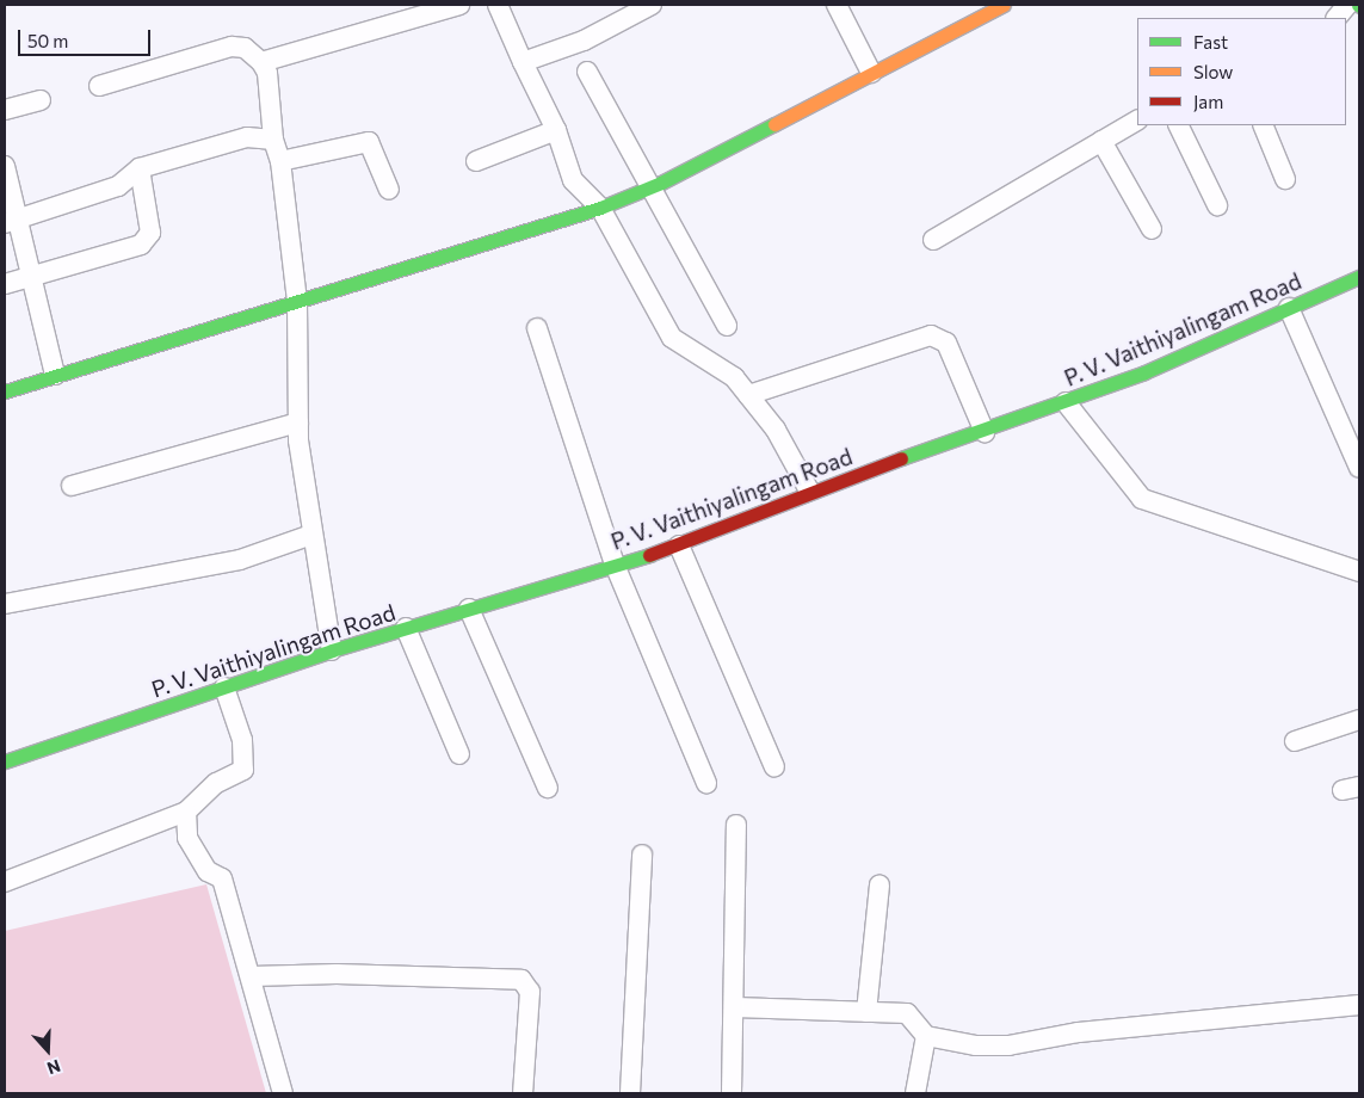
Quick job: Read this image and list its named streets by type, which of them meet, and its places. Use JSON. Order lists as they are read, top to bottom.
{
  "streets": {
    "street": ["P. V. Vaithiyalingam Road"]
  },
  "legend": ["Fast", "Slow", "Jam"],
  "scale_bar": "50 m",
  "north": "bottom"
}
